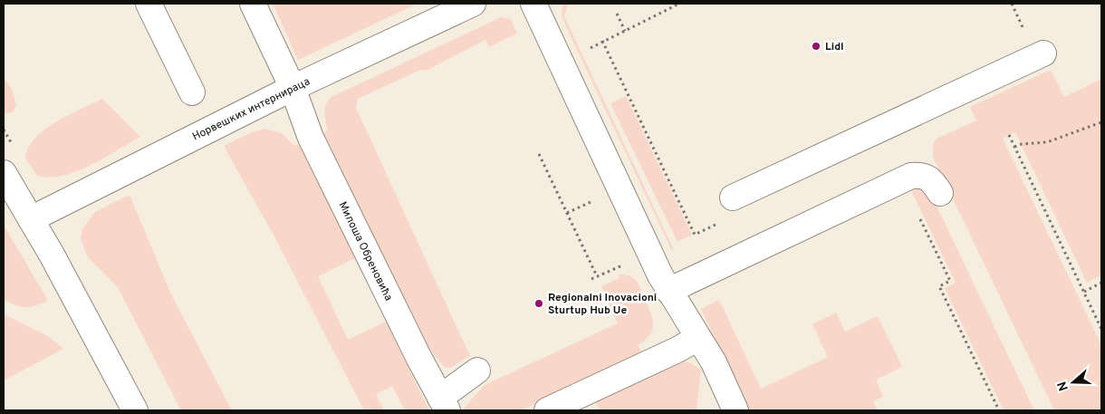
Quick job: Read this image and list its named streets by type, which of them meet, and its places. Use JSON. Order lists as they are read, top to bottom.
{
  "streets": {
    "street": ["Норвешких интернираца", "Милоша Обреновића"]
  },
  "crossings": [
    ["Норвешких интернираца", "Милоша Обреновића"]
  ],
  "places": ["Lidl", "Regionalni Inovacioni Sturtup Hub Ue"],
  "north": "left"
}
